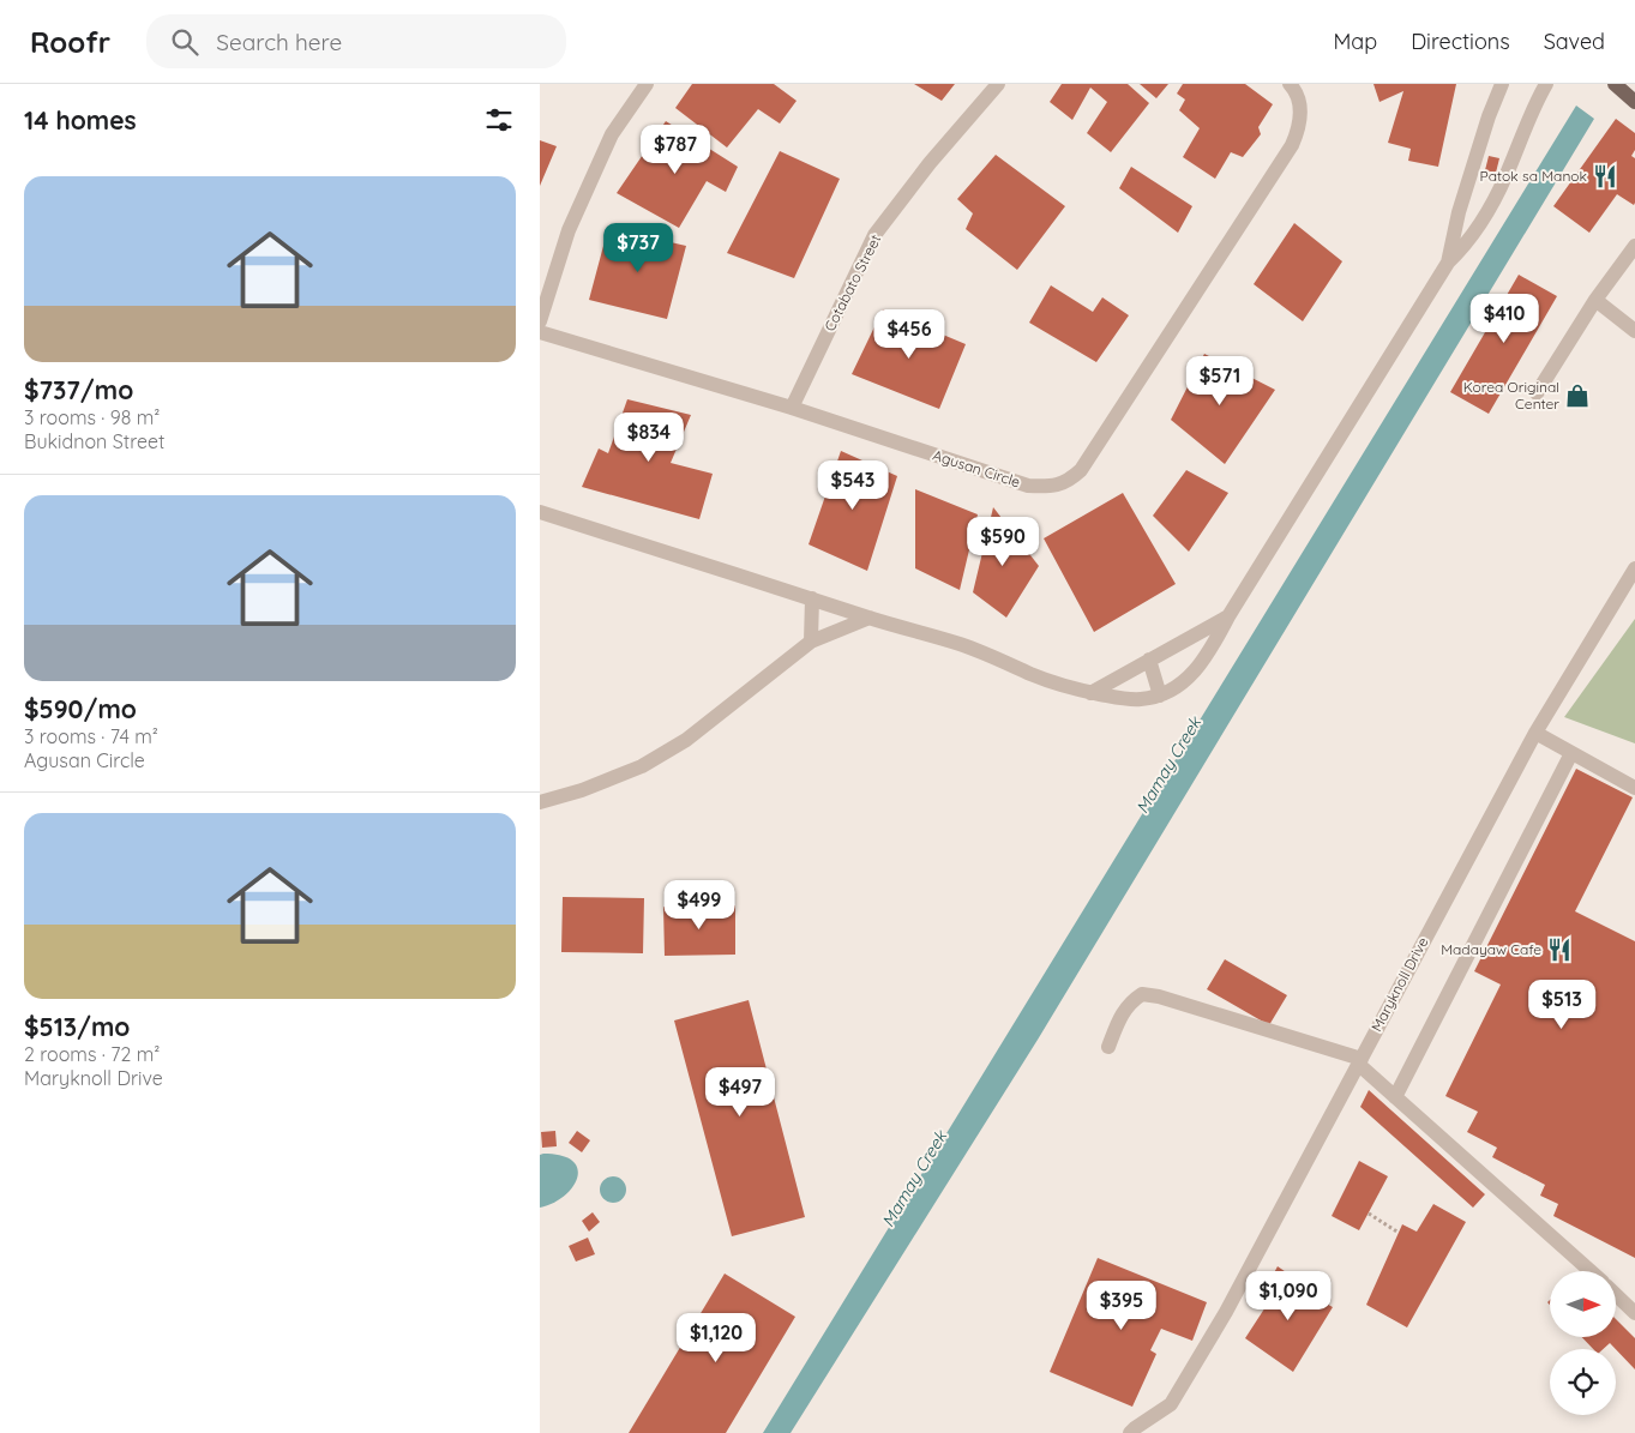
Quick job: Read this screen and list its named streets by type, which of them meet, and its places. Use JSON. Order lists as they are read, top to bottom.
{
  "streets": {
    "street": ["Cotabato Street", "Agusan Circle", "Maryknoll Drive"]
  },
  "crossings": [
    ["Cotabato Street", "Agusan Circle"]
  ],
  "water": ["Mamay Creek"],
  "places": {
    "restaurant": ["Patok sa Manok", "Madayaw Cafe"],
    "shop": ["Korea Original Center"]
  },
  "north": "right",
  "page": {
    "header": "Roofr",
    "search": "Search here",
    "nav": ["Map", "Directions", "Saved"],
    "heading": "14 homes",
    "price": [
      "$787",
      "$737",
      "$410",
      "$456",
      "$571",
      "$834",
      "$543",
      "$590",
      "$499",
      "$513",
      "$497",
      "$1,090",
      "$395",
      "$1,120"
    ],
    "list": [
      {
        "name": "$737/mo",
        "note": "3 rooms · 98 m² · Bukidnon Street"
      },
      {
        "name": "$590/mo",
        "note": "3 rooms · 74 m² · Agusan Circle"
      },
      {
        "name": "$513/mo",
        "note": "2 rooms · 72 m² · Maryknoll Drive"
      }
    ]
  }
}
